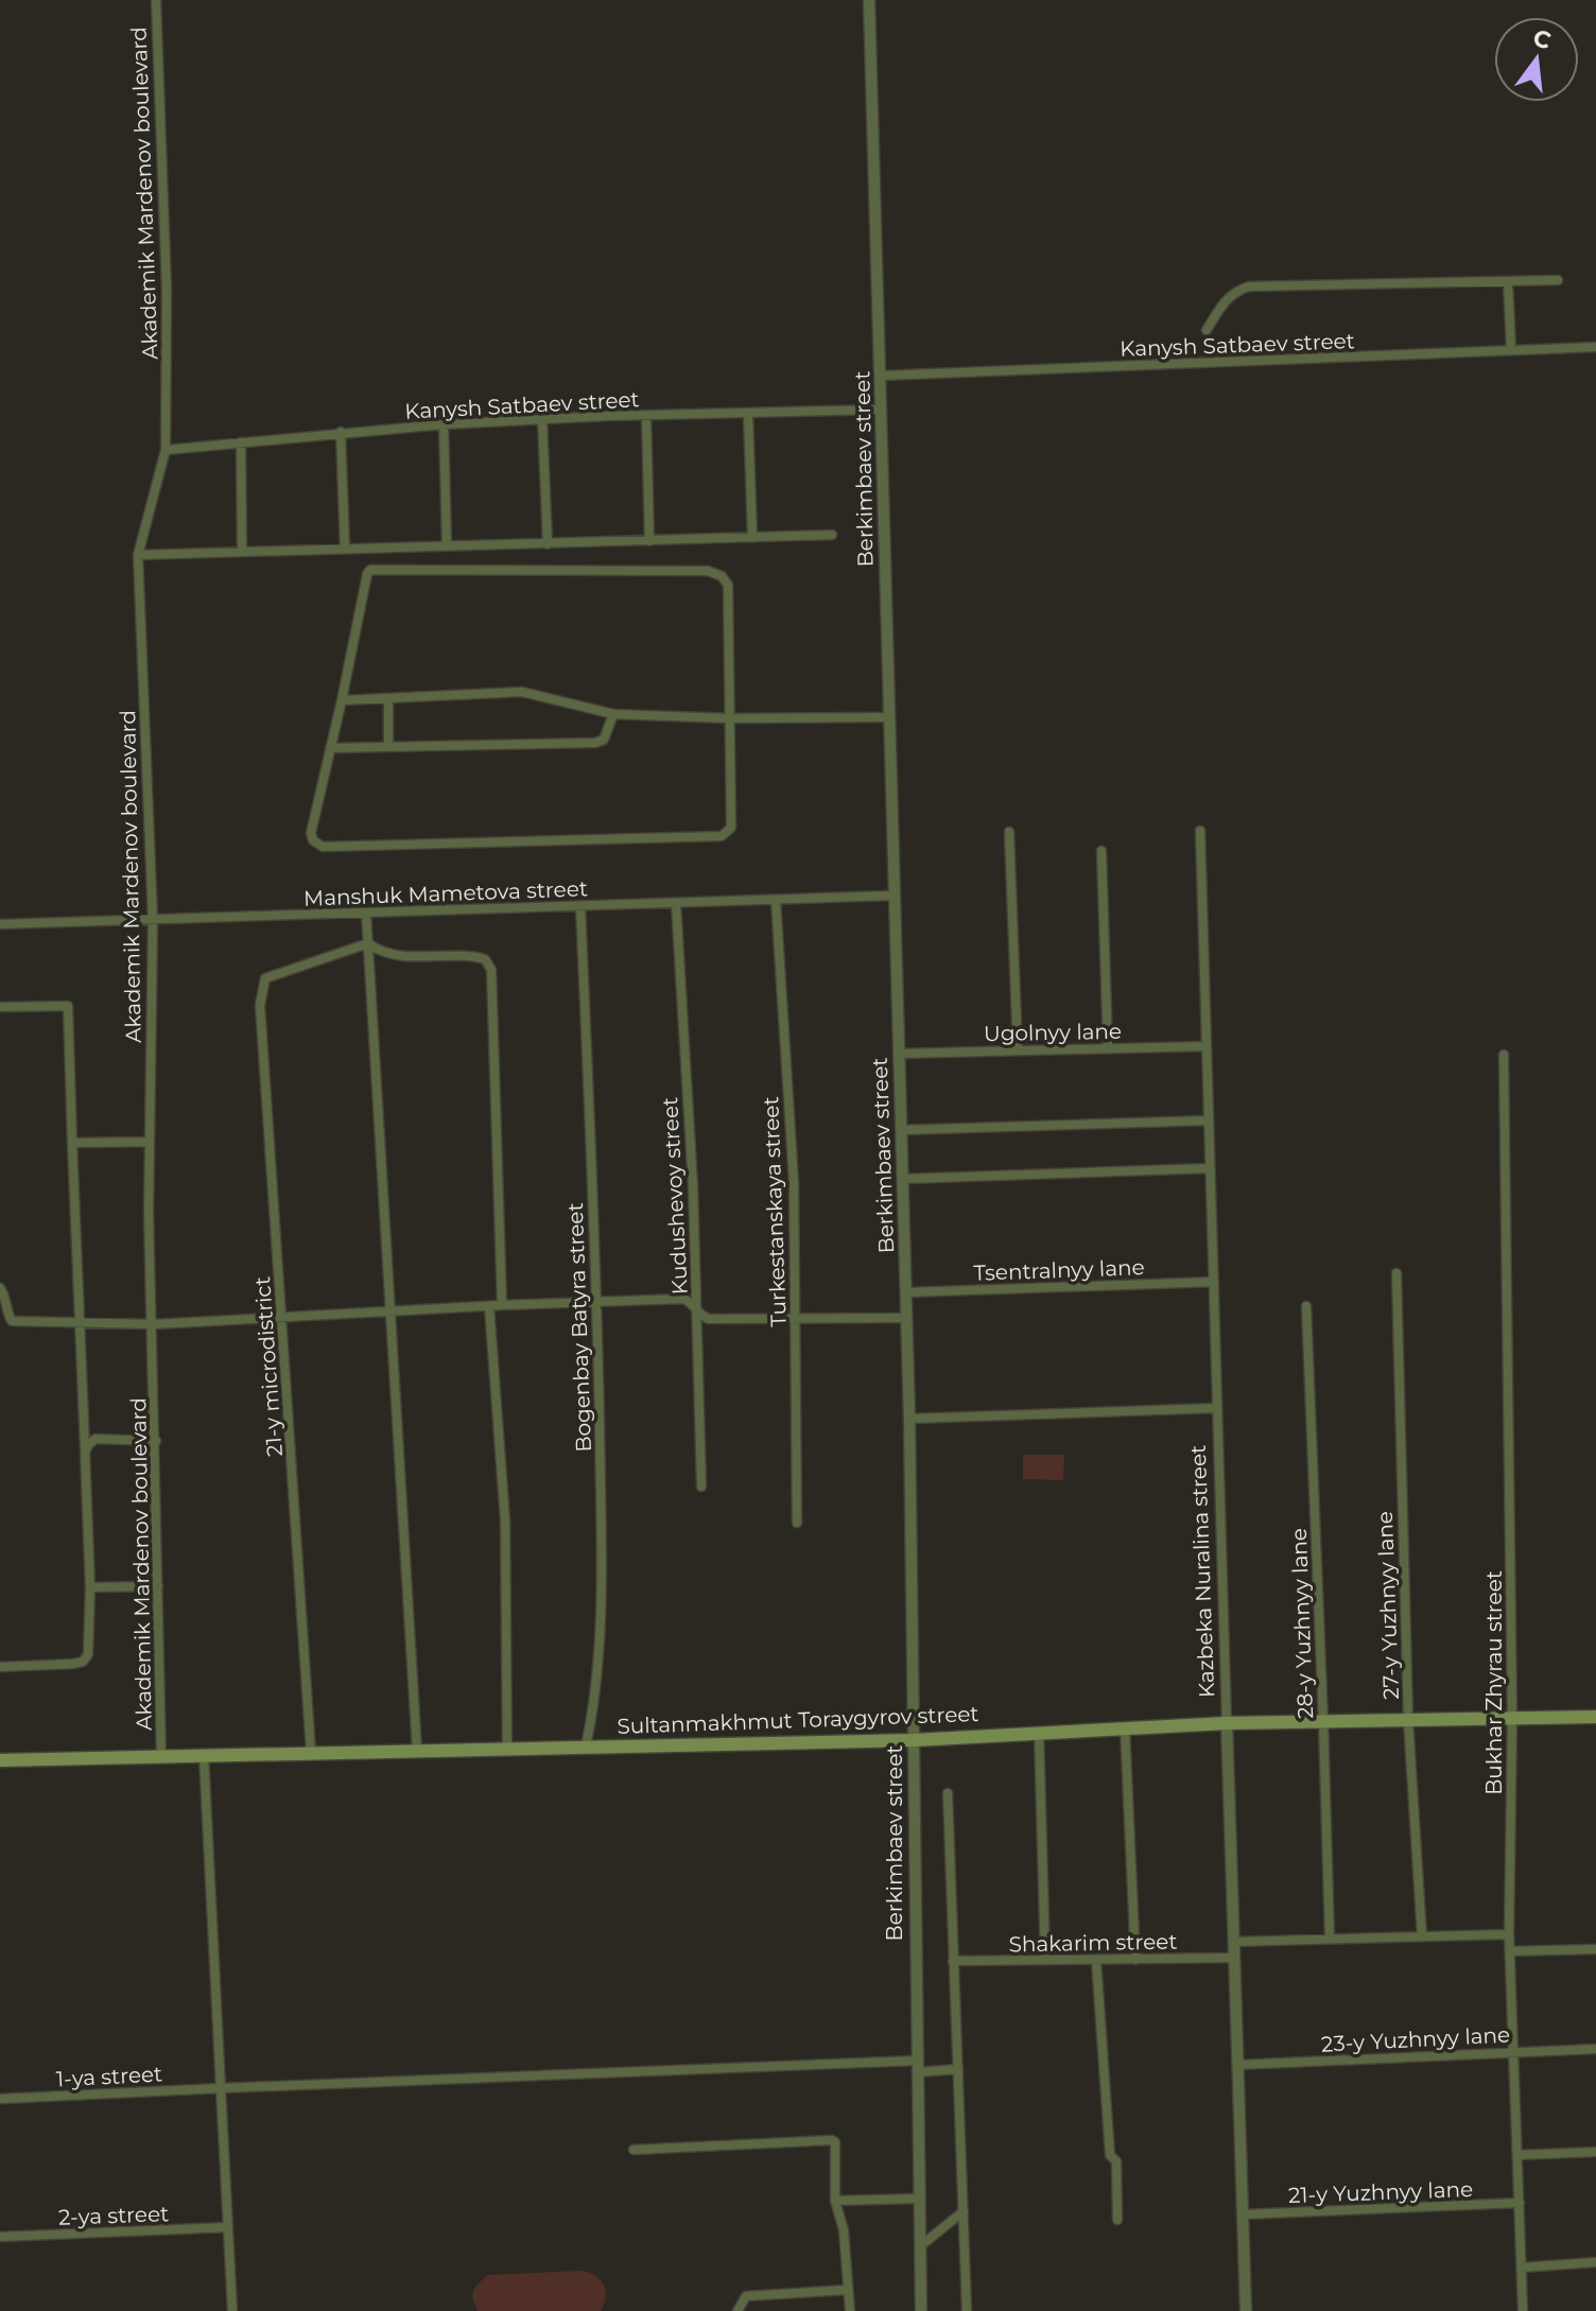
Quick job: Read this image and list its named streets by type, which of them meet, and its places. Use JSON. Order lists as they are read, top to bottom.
{
  "streets": {
    "main road": ["Sultanmakhmut Toraygyrov street"],
    "street": [
      "Akademik Mardenov boulevard",
      "Kanysh Satbaev street",
      "Berkimbaev street",
      "Manshuk Mametova street",
      "Ugolnyy lane",
      "Kudushevoy street",
      "Turkestanskaya street",
      "Tsentralnyy lane",
      "Bogenbay Batyra street",
      "21-y microdistrict",
      "Kazbeka Nuralina street",
      "27-y Yuzhnyy lane",
      "28-y Yuzhnyy lane",
      "Bukhar Zhyrau street",
      "Shakarim street",
      "23-y Yuzhnyy lane",
      "1-ya street",
      "21-y Yuzhnyy lane",
      "2-ya street"
    ]
  },
  "crossings": [
    ["Akademik Mardenov boulevard", "Kanysh Satbaev street"],
    ["Akademik Mardenov boulevard", "Manshuk Mametova street"],
    ["Akademik Mardenov boulevard", "Sultanmakhmut Toraygyrov street"],
    ["Kanysh Satbaev street", "Berkimbaev street"],
    ["Berkimbaev street", "Manshuk Mametova street"],
    ["Berkimbaev street", "Ugolnyy lane"],
    ["Berkimbaev street", "Tsentralnyy lane"],
    ["Berkimbaev street", "Sultanmakhmut Toraygyrov street"],
    ["Berkimbaev street", "1-ya street"],
    ["Manshuk Mametova street", "Kudushevoy street"],
    ["Manshuk Mametova street", "Turkestanskaya street"],
    ["Manshuk Mametova street", "Bogenbay Batyra street"],
    ["Ugolnyy lane", "Kazbeka Nuralina street"],
    ["Tsentralnyy lane", "Kazbeka Nuralina street"],
    ["Bogenbay Batyra street", "Sultanmakhmut Toraygyrov street"],
    ["21-y microdistrict", "Sultanmakhmut Toraygyrov street"],
    ["Kazbeka Nuralina street", "Sultanmakhmut Toraygyrov street"],
    ["Kazbeka Nuralina street", "Shakarim street"],
    ["Kazbeka Nuralina street", "23-y Yuzhnyy lane"],
    ["Kazbeka Nuralina street", "21-y Yuzhnyy lane"],
    ["27-y Yuzhnyy lane", "Sultanmakhmut Toraygyrov street"],
    ["28-y Yuzhnyy lane", "Sultanmakhmut Toraygyrov street"],
    ["Bukhar Zhyrau street", "Sultanmakhmut Toraygyrov street"],
    ["Bukhar Zhyrau street", "23-y Yuzhnyy lane"],
    ["Bukhar Zhyrau street", "21-y Yuzhnyy lane"]
  ],
  "north": "top"
}
